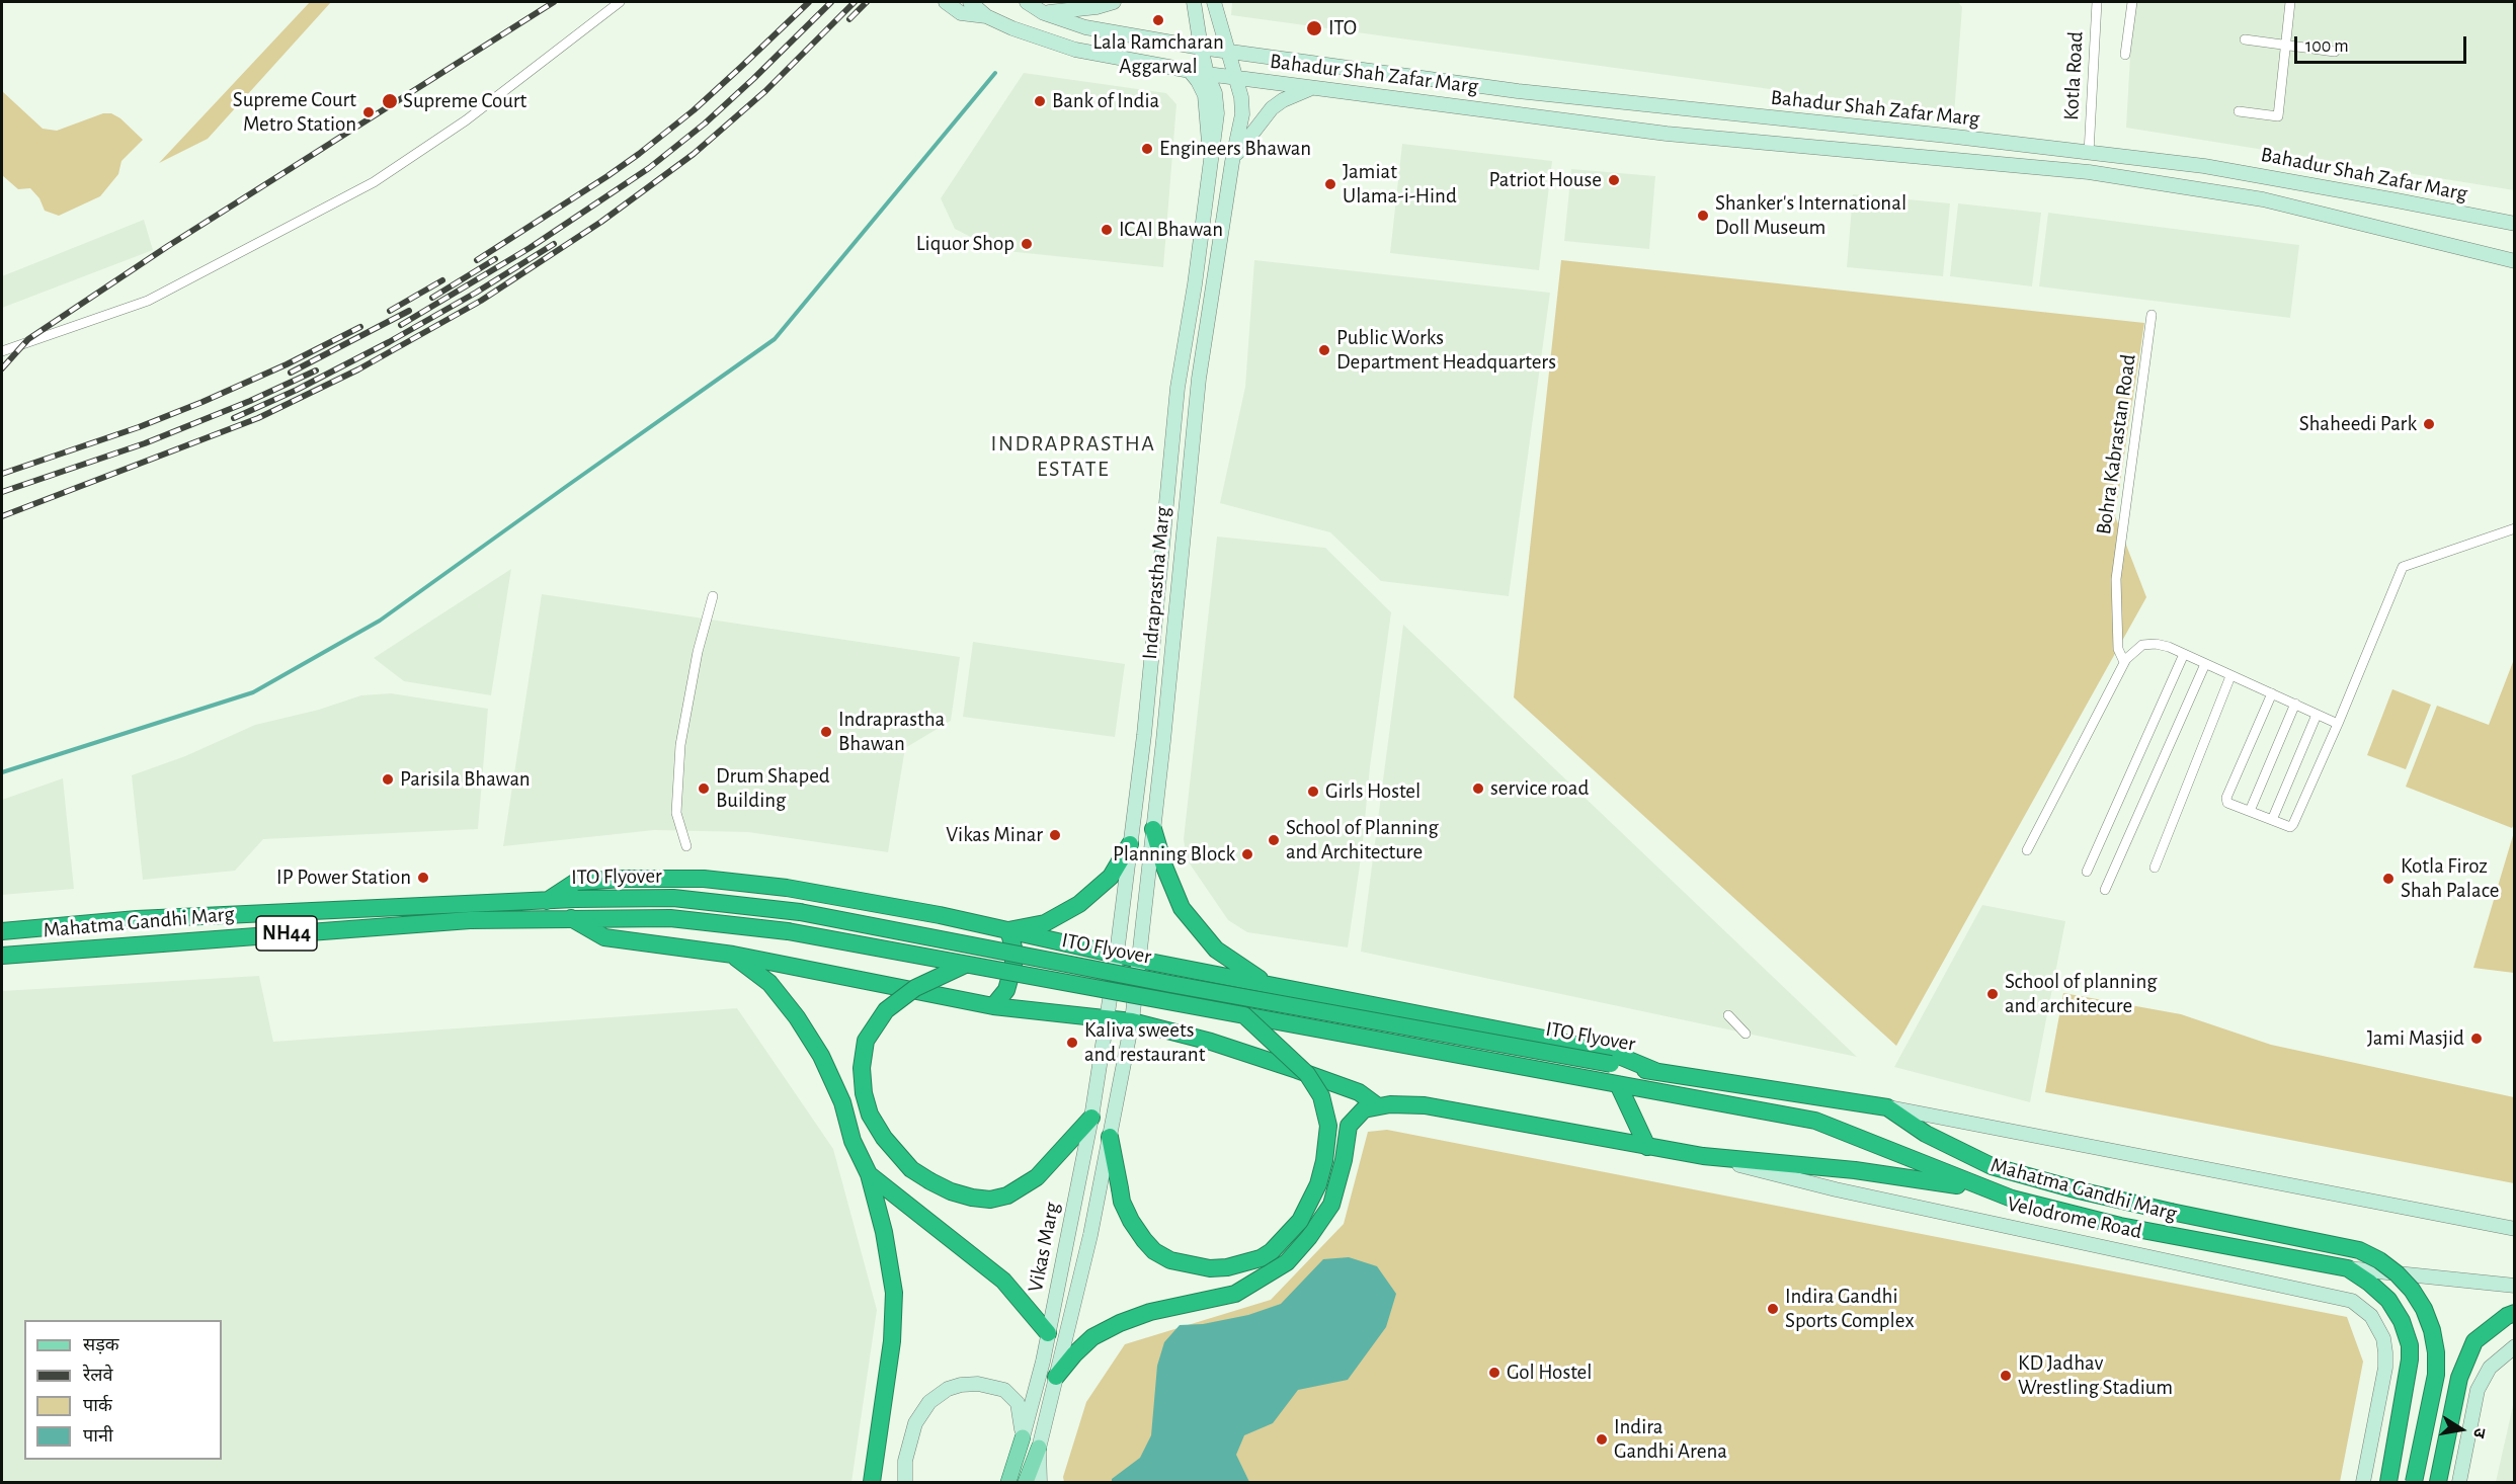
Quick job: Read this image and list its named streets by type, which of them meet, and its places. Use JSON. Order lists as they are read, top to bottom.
{
  "streets": {
    "highway": ["ITO Flyover", "Mahatma Gandhi Marg", "NH44"],
    "main road": [
      "Bahadur Shah Zafar Marg",
      "Indraprastha Marg",
      "Velodrome Road",
      "Vikas Marg"
    ],
    "street": ["Kotla Road", "Bohra Kabrastan Road"]
  },
  "crossings": [
    ["Bahadur Shah Zafar Marg", "Kotla Road"],
    ["Bahadur Shah Zafar Marg", "Indraprastha Marg"],
    ["Indraprastha Marg", "Vikas Marg"],
    ["ITO Flyover", "Mahatma Gandhi Marg"]
  ],
  "districts": ["INDRAPRASTHA ESTATE"],
  "places": [
    "Lala Ramcharan Aggarwal",
    "ITO",
    "Supreme Court",
    "Bank of India",
    "Supreme Court Metro Station",
    "Engineers Bhawan",
    "Patriot House",
    "Jamiat Ulama-i-Hind",
    "Shanker's International Doll Museum",
    "ICAI Bhawan",
    "Liquor Shop",
    "Public Works Department Headquarters",
    "Shaheedi Park",
    "Indraprastha Bhawan",
    "Parisila Bhawan",
    "Drum Shaped Building",
    "service road",
    "Girls Hostel",
    "Vikas Minar",
    "School of Planning and Architecture",
    "Planning Block",
    "IP Power Station",
    "Kotla Firoz Shah Palace",
    "School of planning and architecure",
    "Jami Masjid",
    "Kaliva sweets and restaurant",
    "Indira Gandhi Sports Complex",
    "Gol Hostel",
    "KD Jadhav Wrestling Stadium",
    "Indira Gandhi Arena"
  ],
  "legend": [
    "सड़क",
    "रेलवे",
    "पार्क",
    "पानी"
  ],
  "scale_bar": "100 m",
  "north": "right"
}
